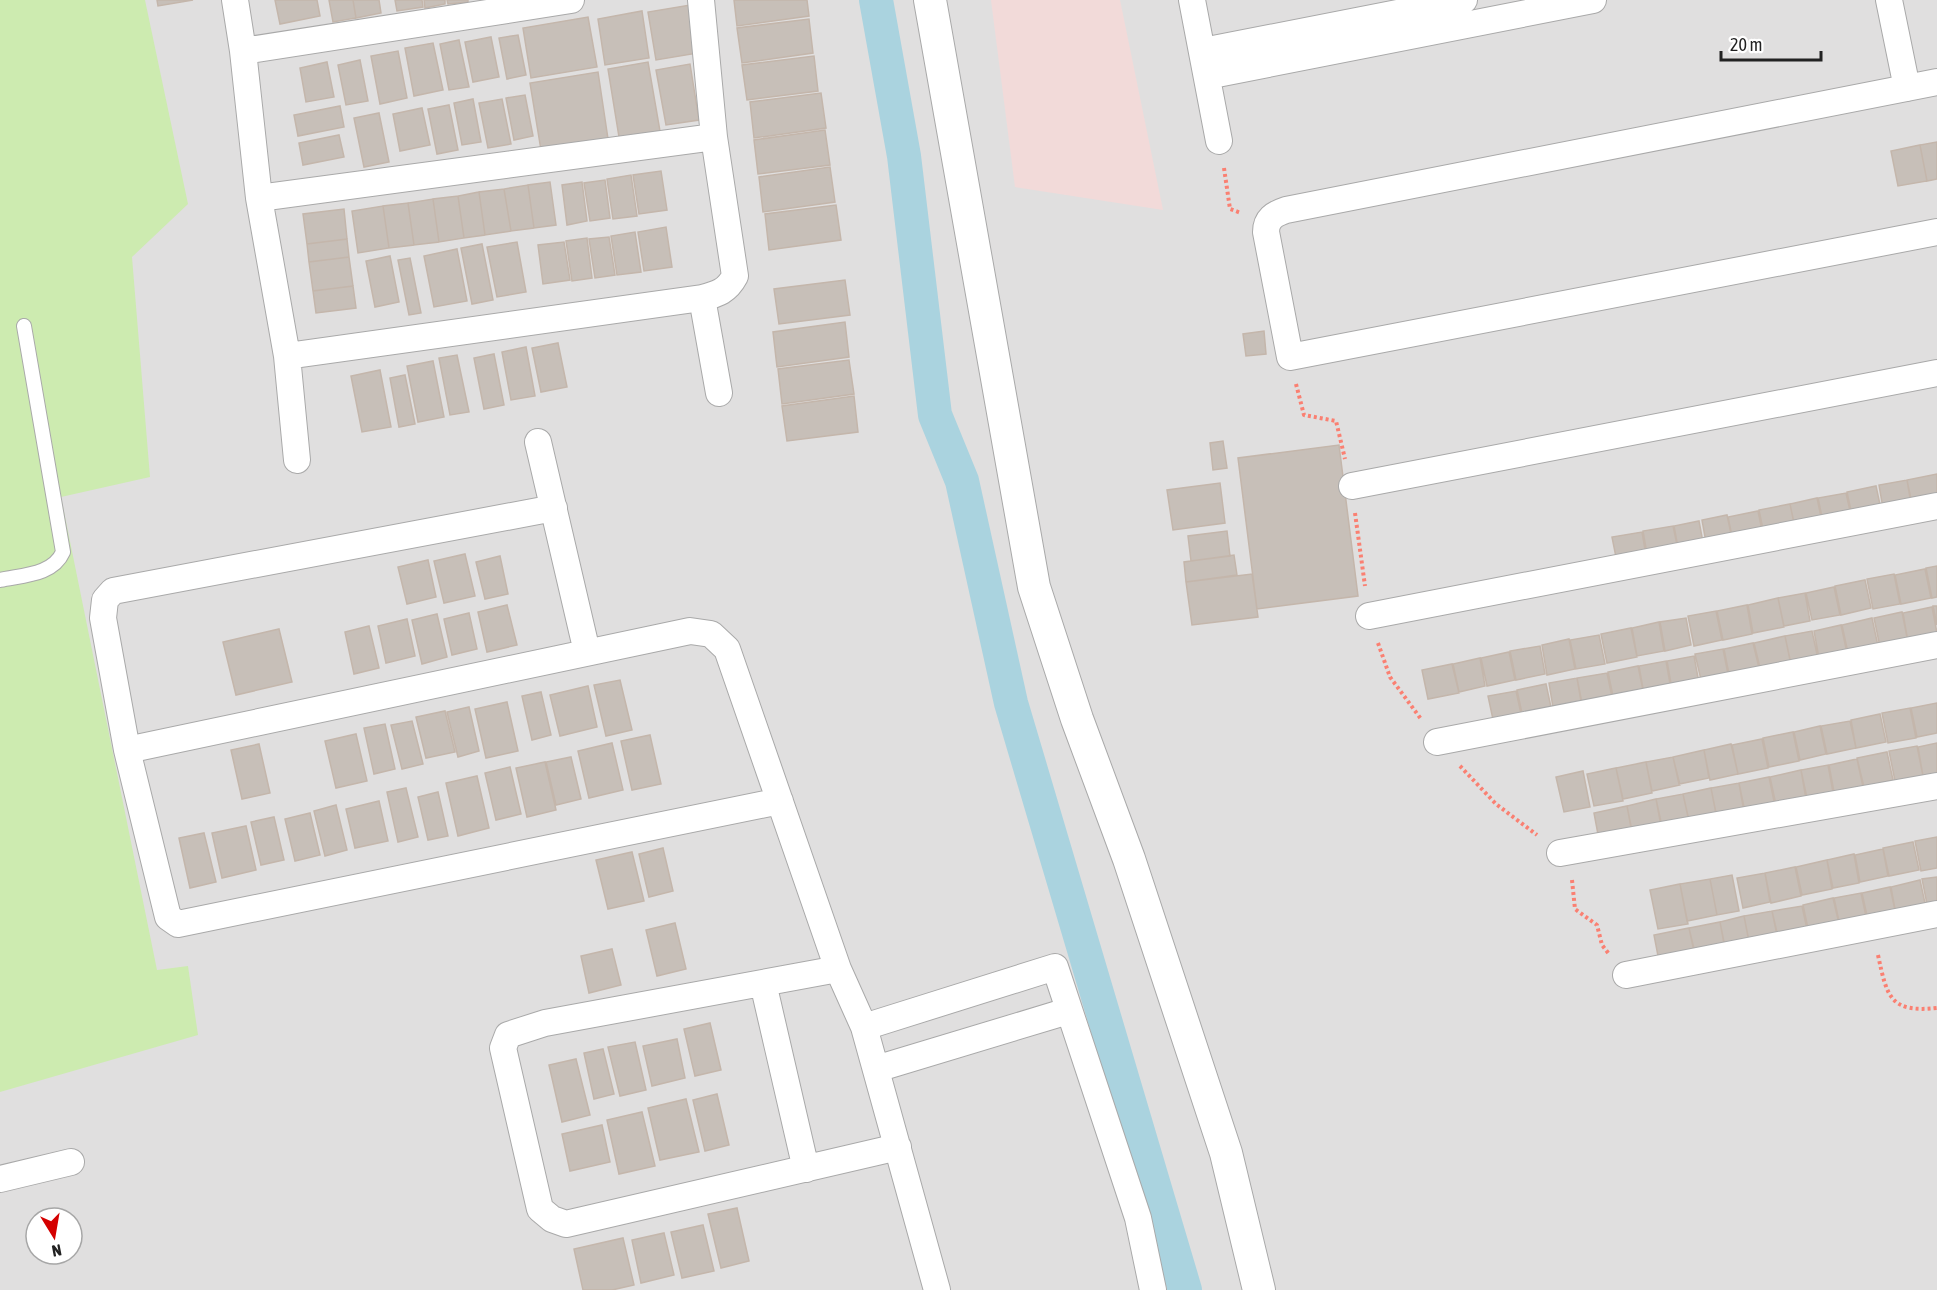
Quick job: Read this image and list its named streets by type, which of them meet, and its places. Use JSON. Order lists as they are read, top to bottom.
{
  "scale_bar": "20 m",
  "north": "bottom"
}
